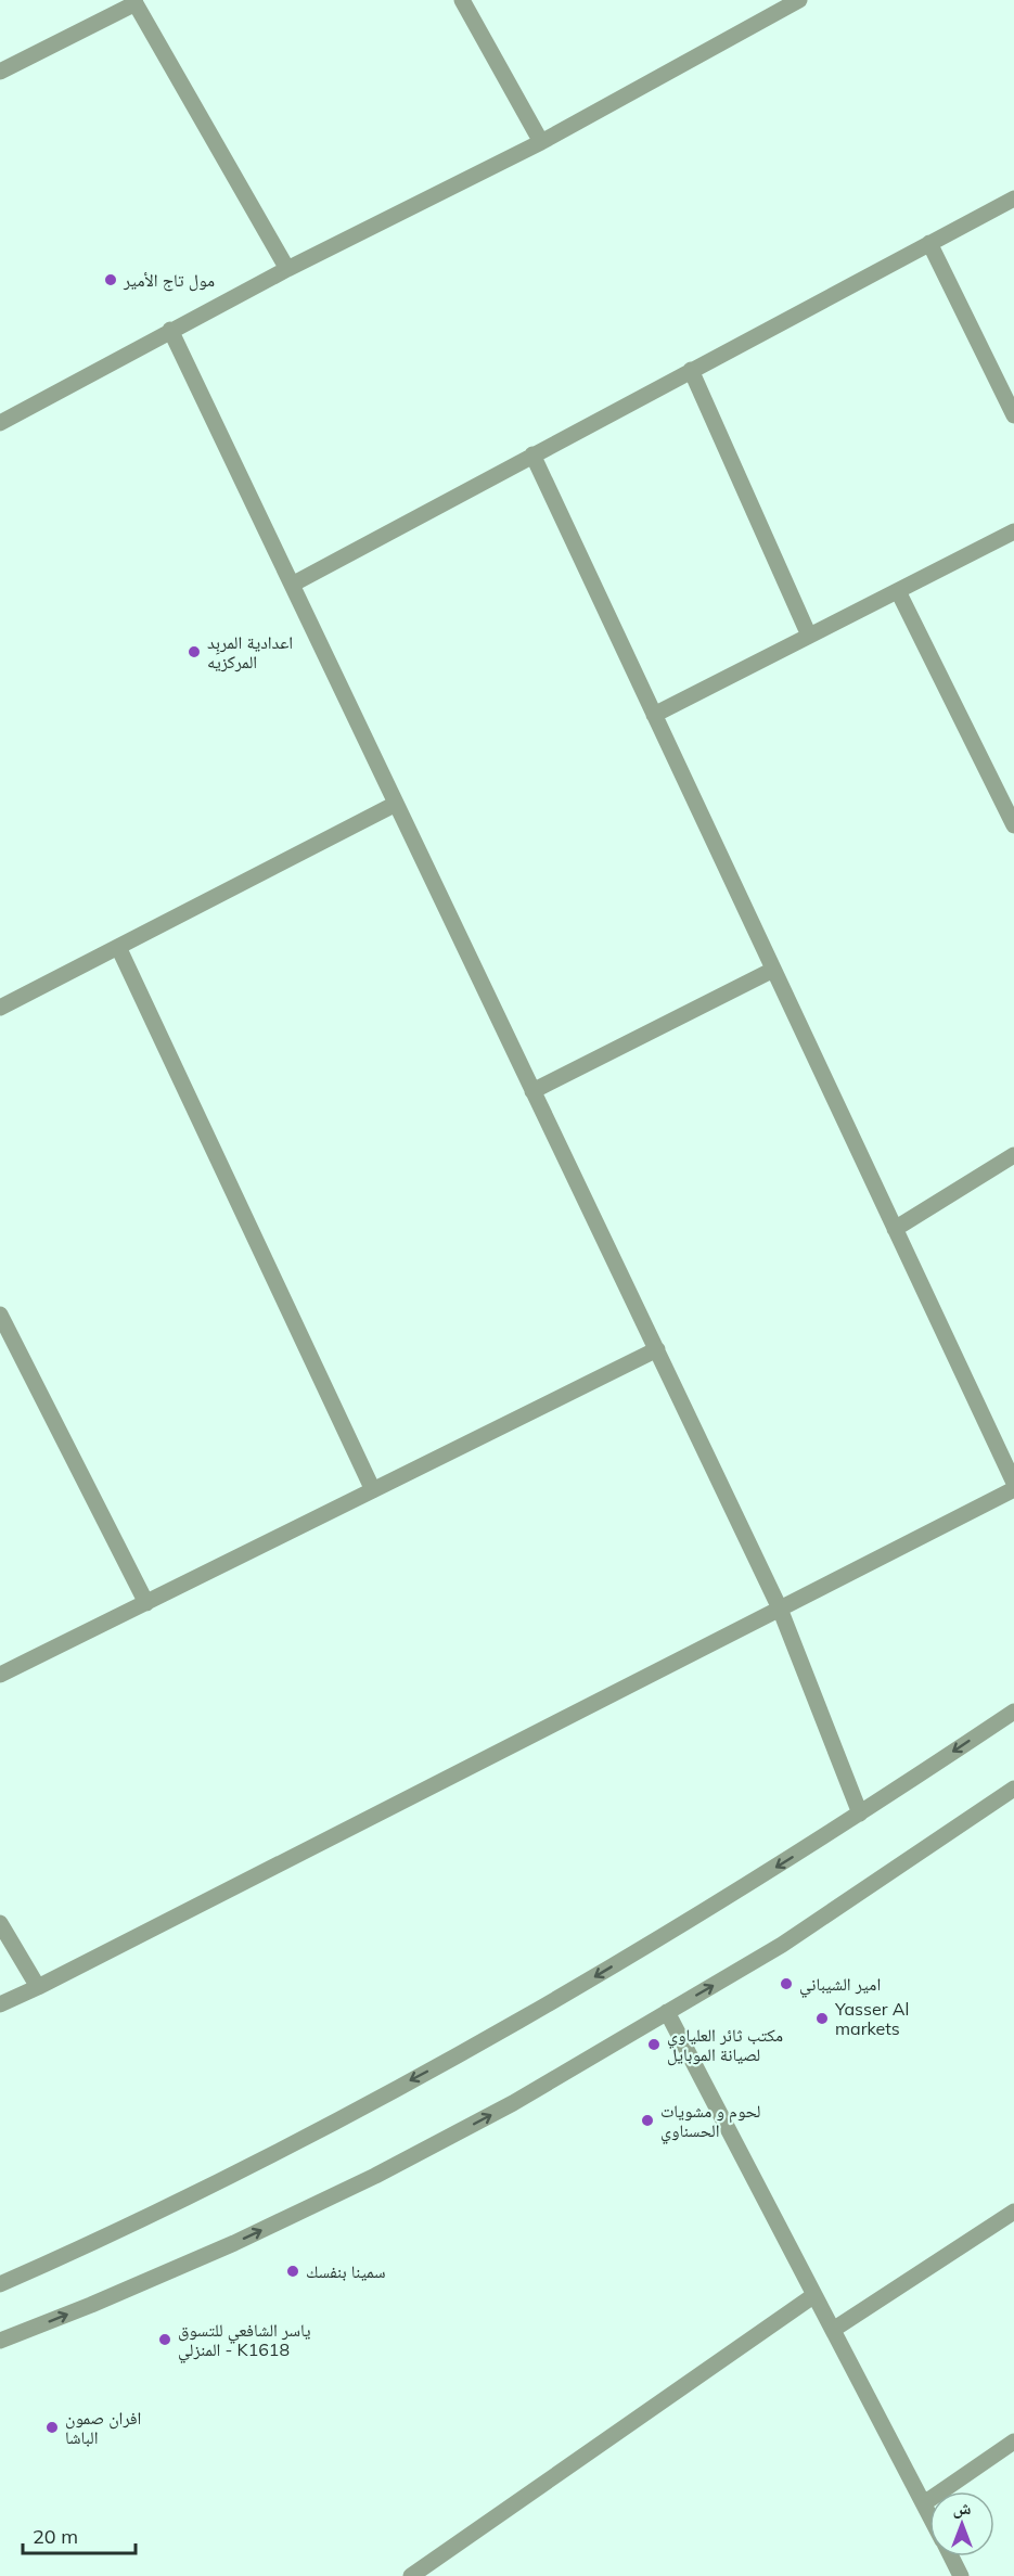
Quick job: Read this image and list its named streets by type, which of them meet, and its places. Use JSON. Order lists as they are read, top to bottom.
{
  "places": [
    "مول تاج الأمير",
    "اعدادية المربِد المركزيه",
    "امير الشيباني",
    "Yasser Al markets",
    "مكتب ثائر العلياوي لصيانة الموبايل",
    "لحوم و مشويات الحسناوي",
    "سمينا بنفسك",
    "ياسر الشافعي للتسوق المنزلي - K1618",
    "افران صمون الباشا"
  ],
  "scale_bar": "20 m",
  "north": "top"
}
